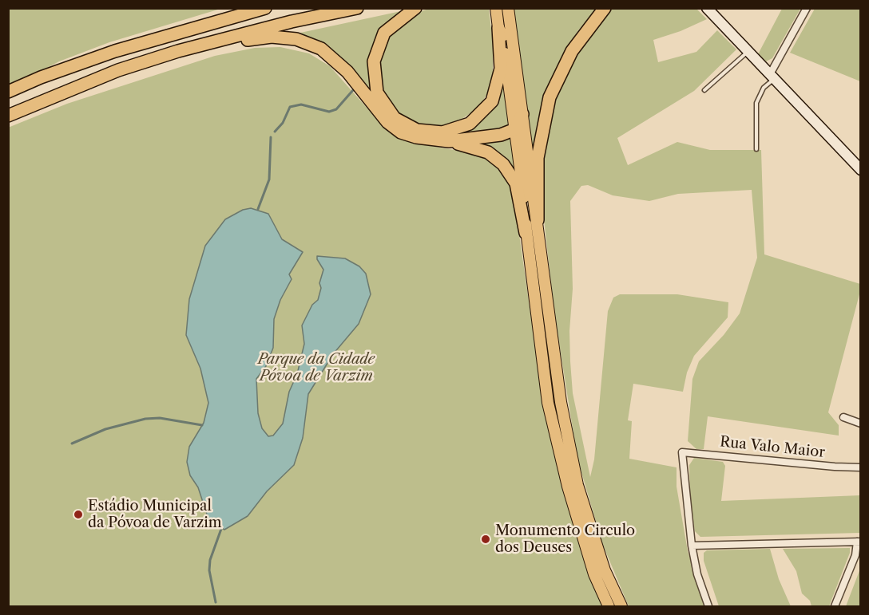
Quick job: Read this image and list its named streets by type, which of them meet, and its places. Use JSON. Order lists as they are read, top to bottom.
{
  "streets": {
    "street": ["Rua Valo Maior"]
  },
  "parks": ["Parque da Cidade Póvoa de Varzim"],
  "places": ["Estádio Municipal da Póvoa de Varzim", "Monumento Circulo dos Deuses"]
}
